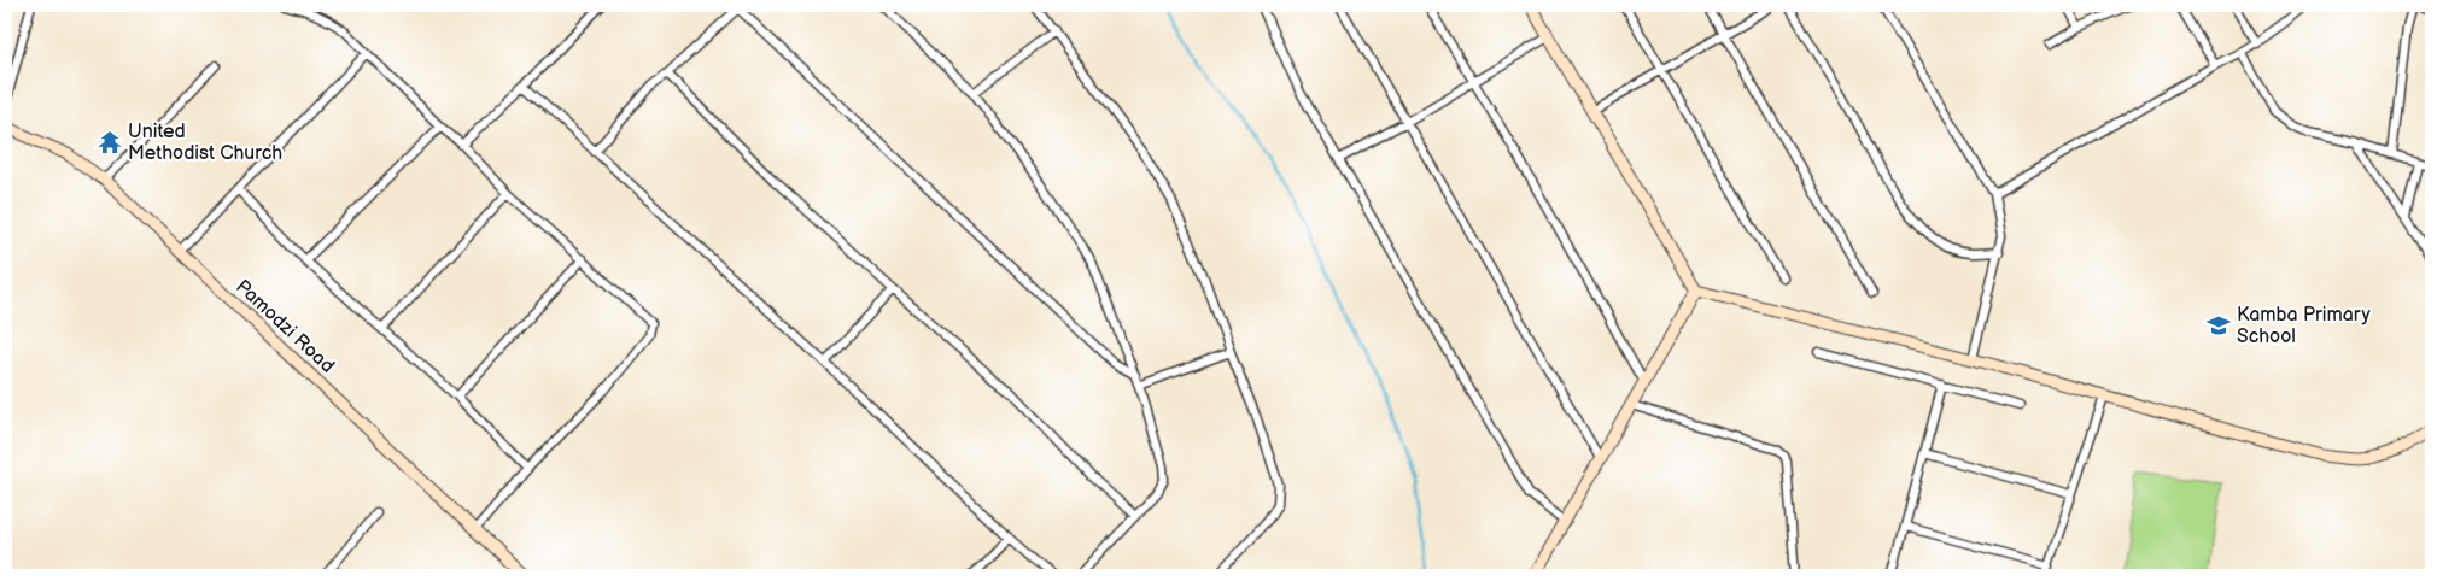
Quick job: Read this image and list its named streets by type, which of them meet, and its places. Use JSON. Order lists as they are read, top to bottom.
{
  "streets": {
    "street": ["Pamodzi Road"]
  },
  "places": {
    "temple": ["United Methodist Church"],
    "school or university": ["Kamba Primary School"]
  }
}
